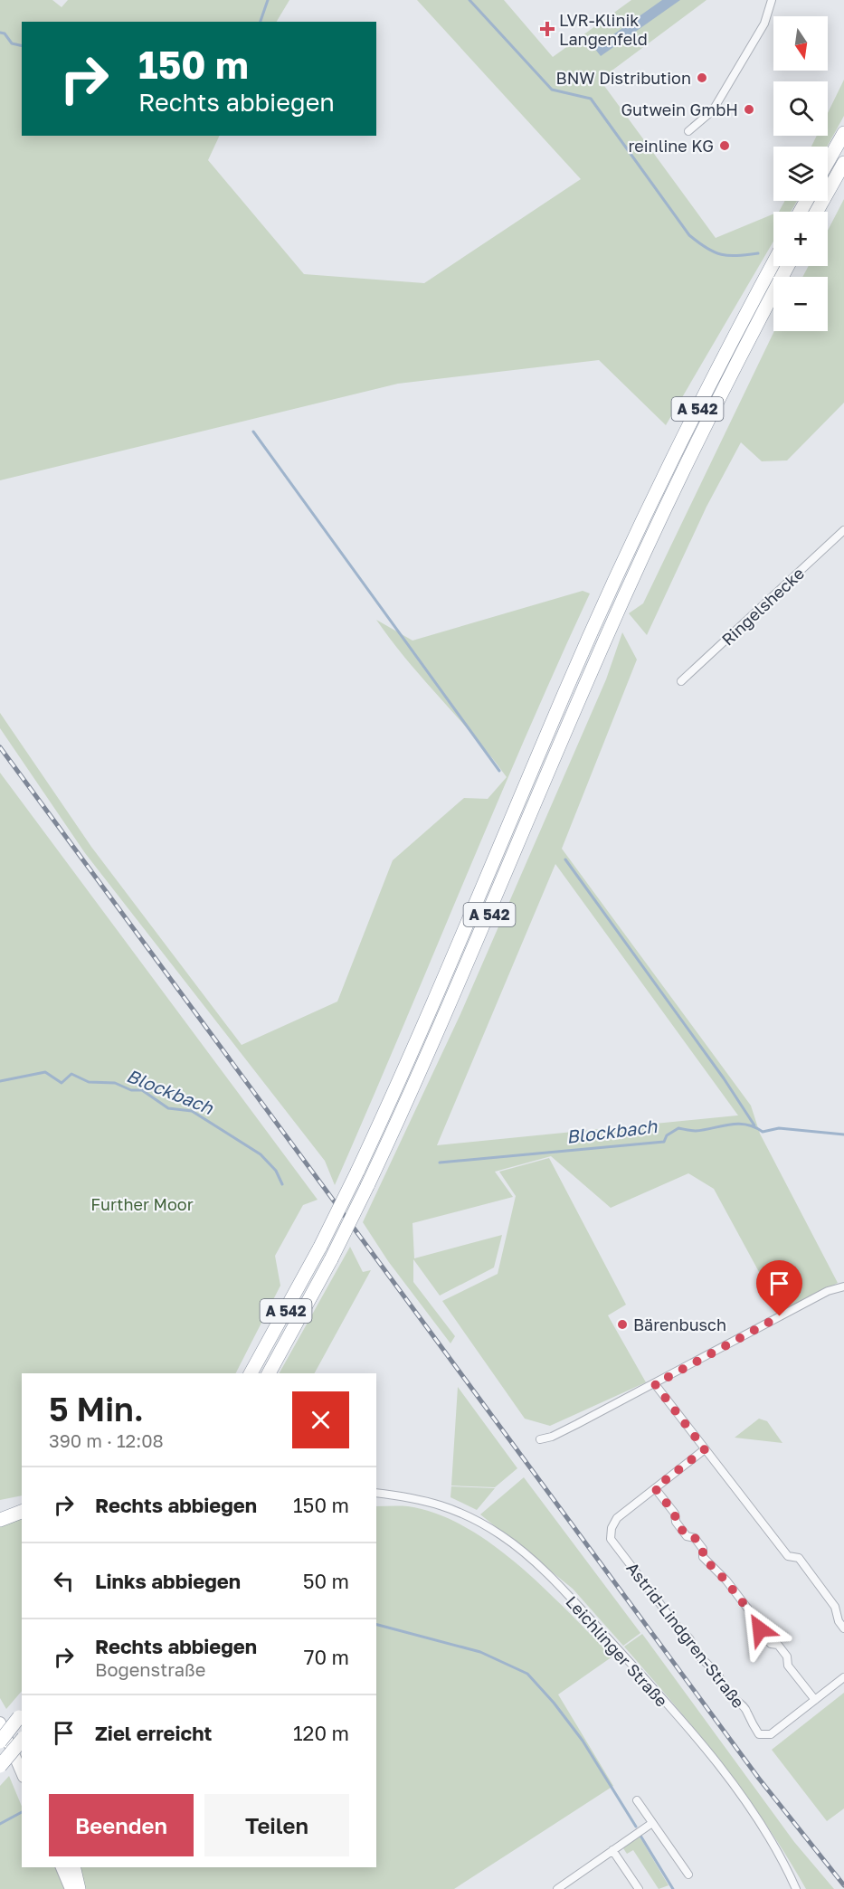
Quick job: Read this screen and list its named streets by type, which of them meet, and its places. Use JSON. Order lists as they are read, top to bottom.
{
  "streets": {
    "highway": ["A 542"],
    "street": ["Ringelshecke", "Astrid-Lindgren-Straße", "Leichlinger Straße"]
  },
  "water": ["Blockbach"],
  "parks": ["Further Moor"],
  "places": {
    "health": ["LVR-Klinik Langenfeld"],
    "other": [
      "BNW Distribution",
      "Gutwein GmbH",
      "reinline KG",
      "Bärenbusch"
    ]
  },
  "north": "bottom",
  "page": {
    "map_buttons": ["+", "−"],
    "turn": ["150 m", "Rechts abbiegen"],
    "heading": ["5 Min.", "390 m · 12:08"],
    "list": [
      {
        "name": "Rechts abbiegen",
        "value": "150 m"
      },
      {
        "name": "Links abbiegen",
        "value": "50 m"
      },
      {
        "name": "Rechts abbiegen",
        "note": "Bogenstraße",
        "value": "70 m"
      },
      {
        "name": "Ziel erreicht",
        "value": "120 m"
      }
    ],
    "buttons": ["Beenden", "Teilen"]
  }
}
